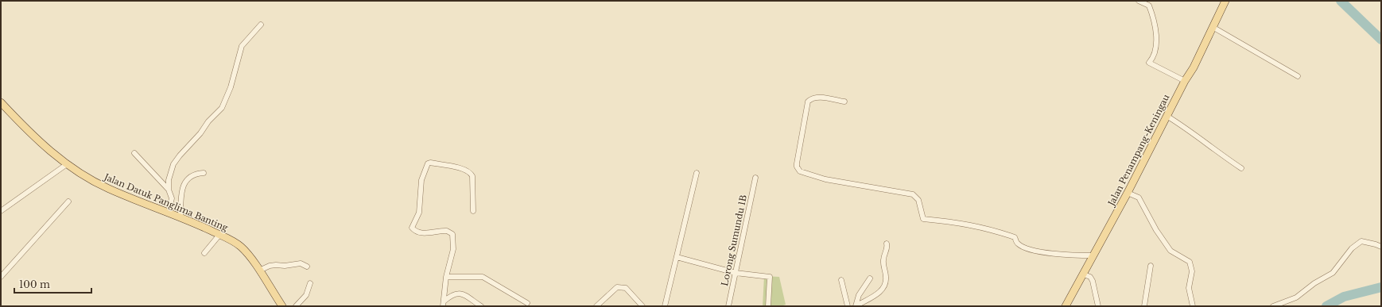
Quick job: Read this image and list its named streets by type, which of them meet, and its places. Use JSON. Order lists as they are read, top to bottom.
{
  "streets": {
    "main road": ["Jalan Penampang-Keningau", "Jalan Datuk Panglima Banting"],
    "street": ["Lorong Sumundu 1B"]
  },
  "scale_bar": "100 m"
}
